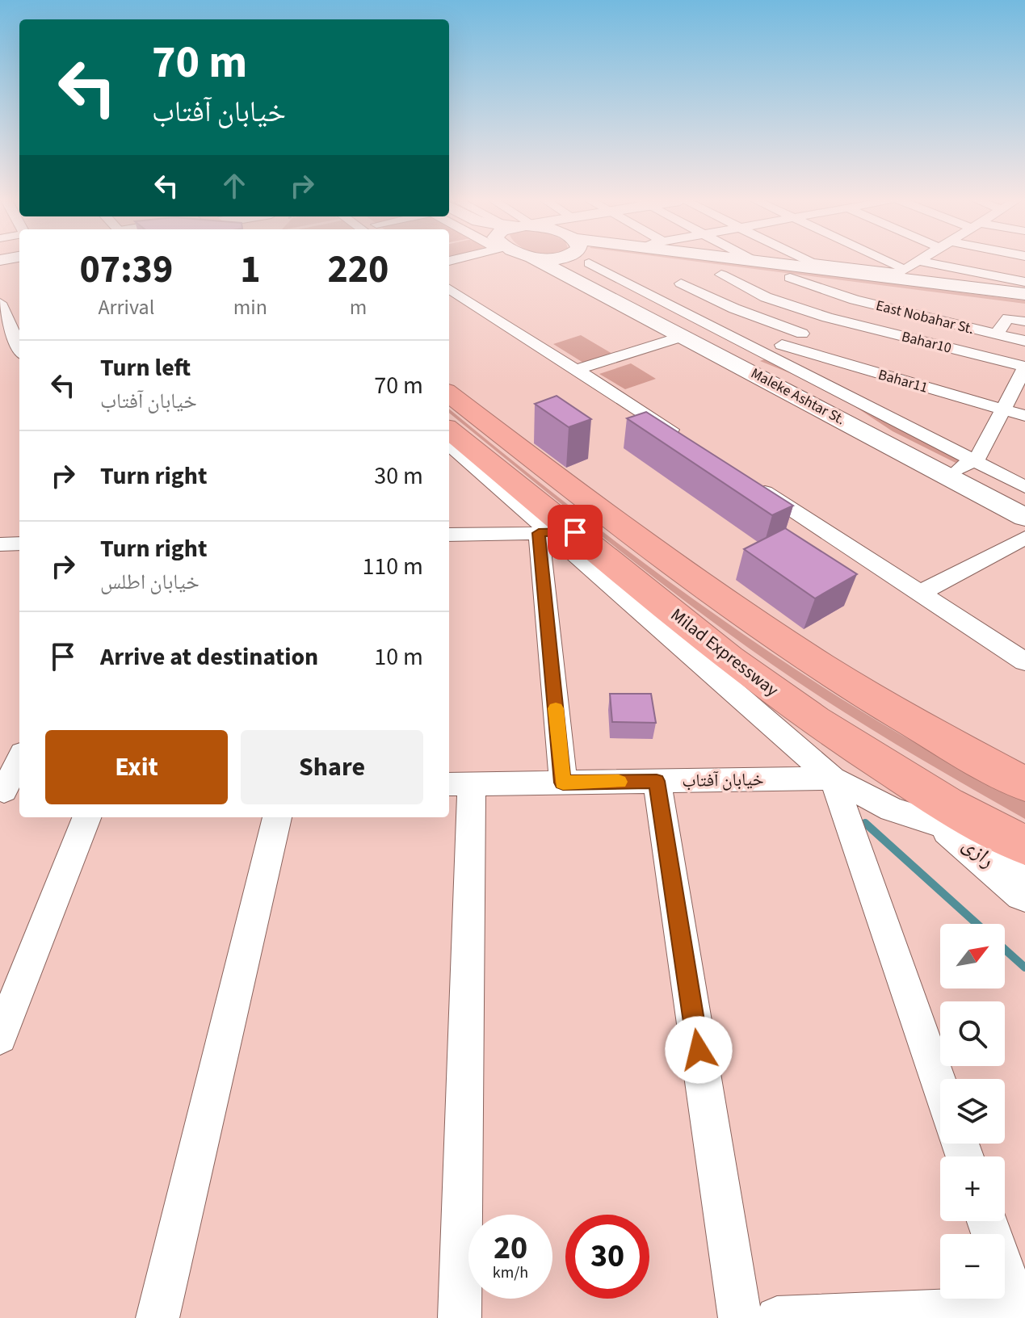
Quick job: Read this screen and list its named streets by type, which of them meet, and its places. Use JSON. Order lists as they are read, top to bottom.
{
  "streets": {
    "highway": ["Milad Expressway"],
    "main road": ["Maleke Ashtar St.", "رازی"],
    "street": [
      "East Nobahar St.",
      "Bahar10",
      "Bahar11",
      "خیابان آفتاب"
    ]
  },
  "crossings": [
    ["Milad Expressway", "خیابان آفتاب"],
    ["Milad Expressway", "رازی"],
    ["خیابان آفتاب", "رازی"]
  ],
  "north": "top right",
  "page": {
    "turn": ["70 m", "خیابان آفتاب"],
    "eta": [
      "07:39",
      "Arrival",
      "1",
      "min",
      "220",
      "m"
    ],
    "list": [
      {
        "name": "Turn left",
        "note": "خیابان آفتاب",
        "value": "70 m"
      },
      {
        "name": "Turn right",
        "value": "30 m"
      },
      {
        "name": "Turn right",
        "note": "خیابان اطلس",
        "value": "110 m"
      },
      {
        "name": "Arrive at destination",
        "value": "10 m"
      }
    ],
    "buttons": ["Exit", "Share"],
    "map_buttons": ["+", "−"],
    "speed": "20 km/h",
    "limit": "30"
  }
}
